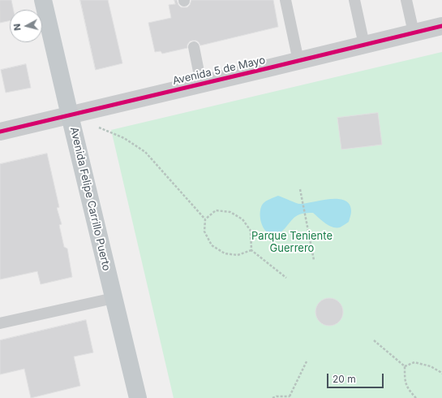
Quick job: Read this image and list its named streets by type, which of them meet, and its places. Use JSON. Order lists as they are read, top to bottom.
{
  "streets": {
    "main road": ["Avenida Felipe Carrillo Puerto"],
    "street": ["Avenida 5 de Mayo"]
  },
  "crossings": [
    ["Avenida 5 de Mayo", "Avenida Felipe Carrillo Puerto"]
  ],
  "parks": ["Parque Teniente Guerrero"],
  "scale_bar": "20 m",
  "north": "left"
}
